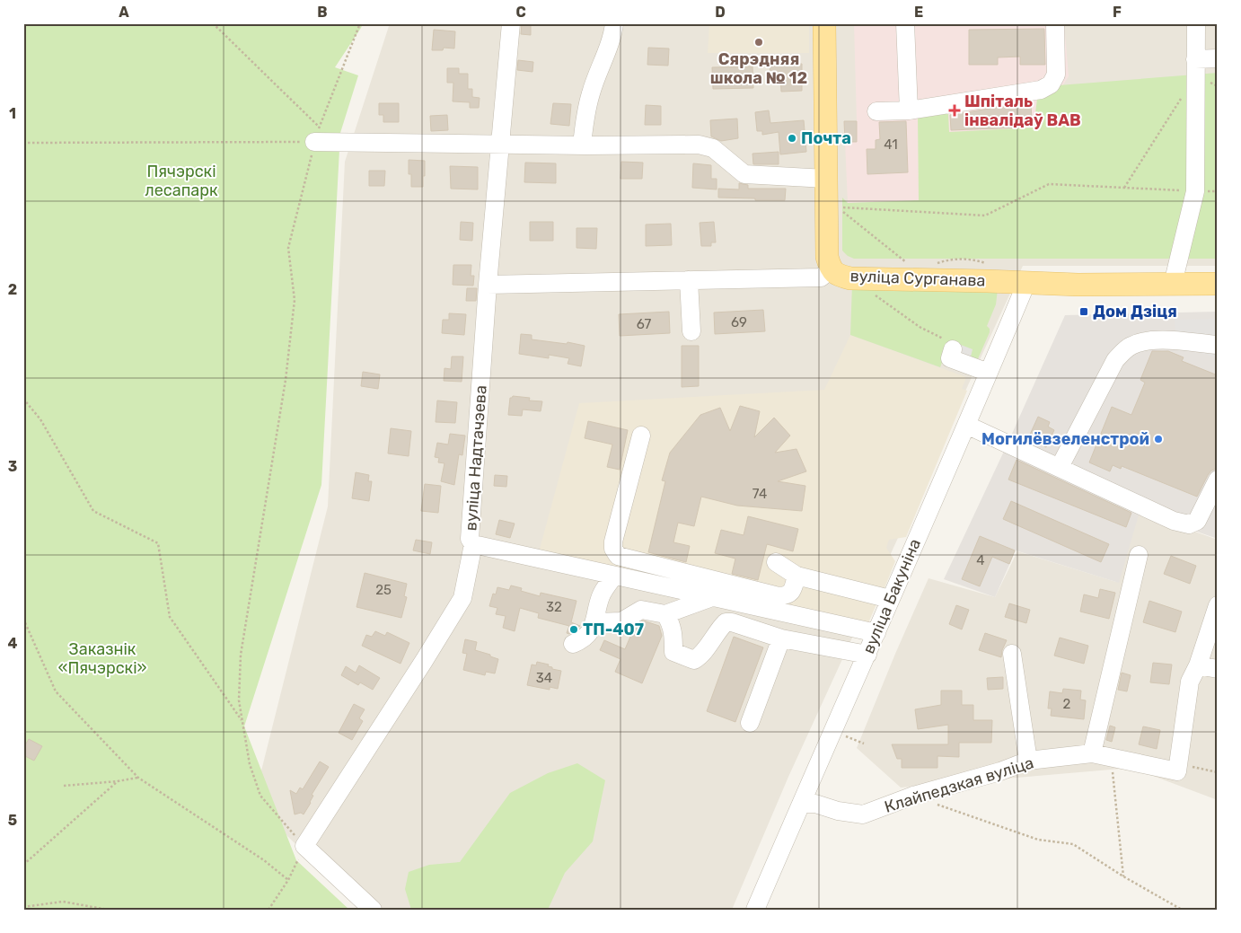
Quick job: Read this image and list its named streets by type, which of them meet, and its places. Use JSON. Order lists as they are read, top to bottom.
{
  "streets": {
    "main road": ["вуліца Сурганава"],
    "street": ["вуліца Надтачэева", "вуліца Бакуніна", "Клайпедзкая вуліца"]
  },
  "crossings": [
    ["вуліца Сурганава", "вуліца Надтачэева"],
    ["вуліца Сурганава", "вуліца Бакуніна"],
    ["вуліца Бакуніна", "Клайпедзкая вуліца"]
  ],
  "parks": ["Пячэрскі лесапарк", "Заказнік «Пячэрскі»"],
  "places": {
    "other": [
      "Сярэдняя школа № 12",
      "Почта",
      "Могилёвзеленстрой",
      "ТП-407"
    ],
    "health": ["Шпіталь інвалідаў ВАВ"],
    "transit": ["Дом Дзіця"]
  },
  "house_numbers": [
    "41",
    "69",
    "67",
    "74",
    "4",
    "25",
    "32",
    "34",
    "2"
  ],
  "grid": {
    "columns": [
      "A",
      "B",
      "C",
      "D",
      "E",
      "F"
    ],
    "rows": [
      "1",
      "2",
      "3",
      "4",
      "5"
    ]
  }
}
